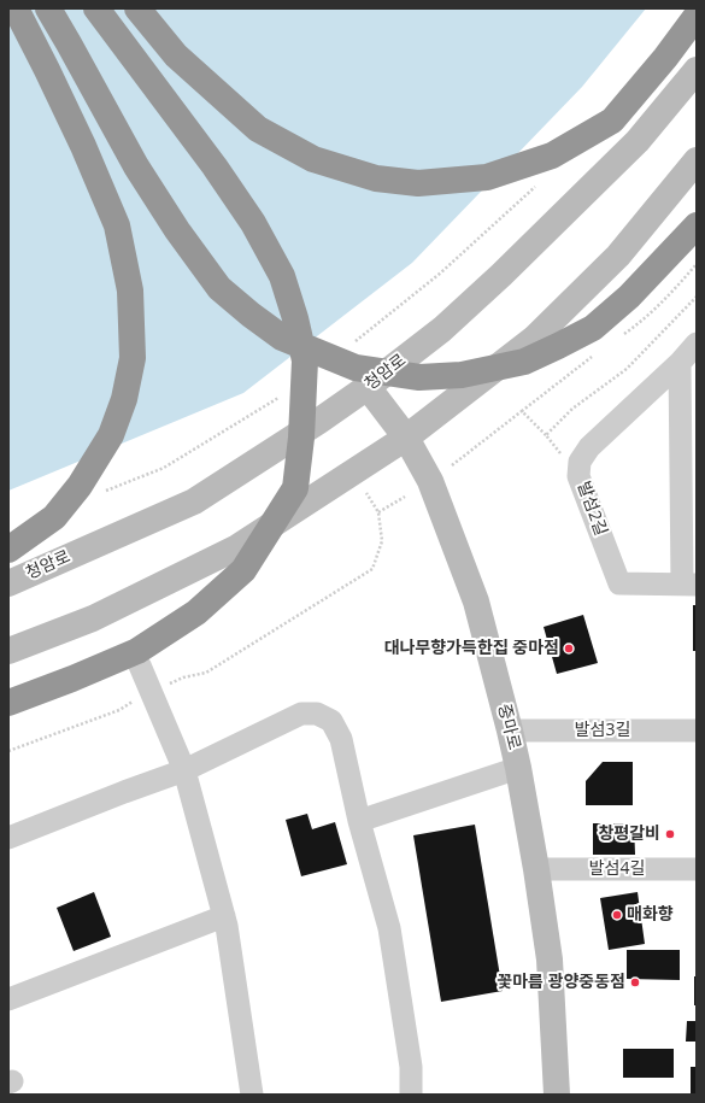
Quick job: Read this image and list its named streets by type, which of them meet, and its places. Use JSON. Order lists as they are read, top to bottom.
{
  "streets": {
    "main road": ["청암로", "중마로"],
    "street": ["발섬2길", "발섬3길", "발섬4길"]
  },
  "crossings": [
    ["청암로", "중마로"],
    ["중마로", "발섬3길"],
    ["중마로", "발섬4길"]
  ],
  "places": [
    "대나무향가득한집 중마점",
    "창평갈비",
    "매화향",
    "꽃마름 광양중동점"
  ]
}
